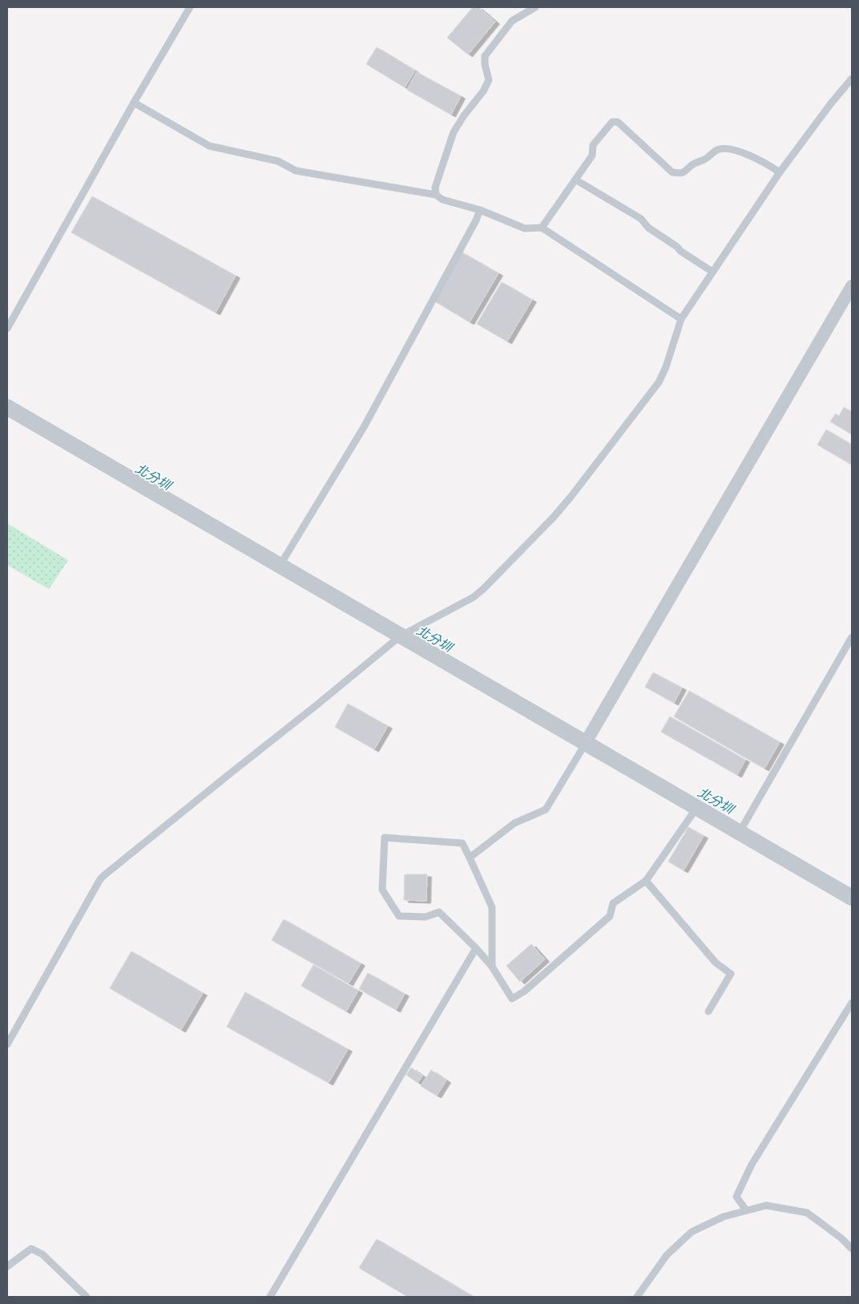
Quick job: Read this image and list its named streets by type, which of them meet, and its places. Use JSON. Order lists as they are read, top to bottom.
{
  "water": ["北分圳"]
}
